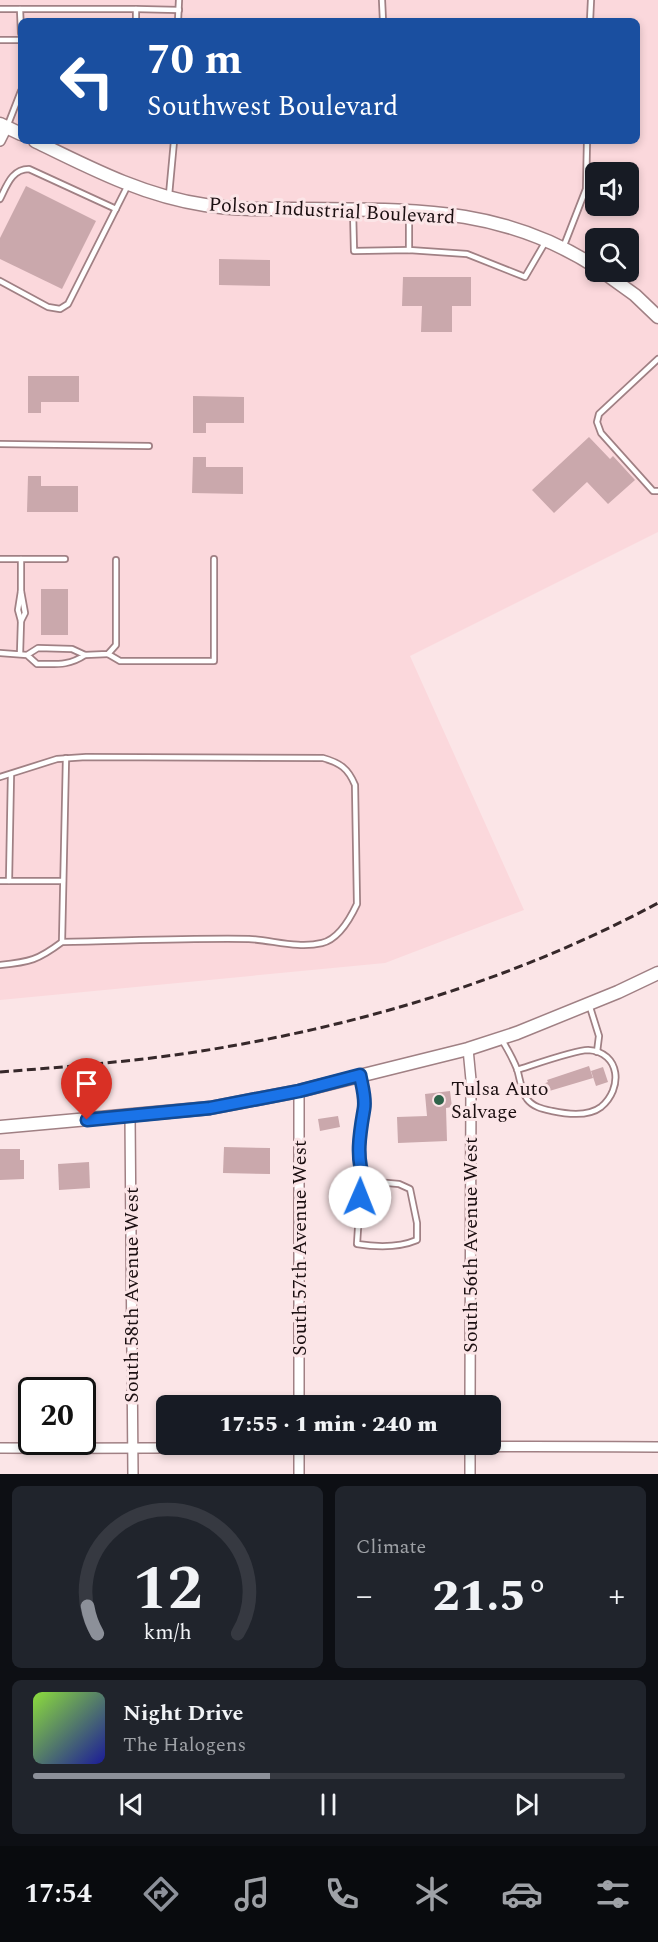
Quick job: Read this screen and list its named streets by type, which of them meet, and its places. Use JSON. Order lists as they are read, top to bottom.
{
  "streets": {
    "street": [
      "Polson Industrial Boulevard",
      "South 56th Avenue West",
      "South 57th Avenue West",
      "South 58th Avenue West"
    ]
  },
  "places": ["Tulsa Auto Salvage"],
  "page": {
    "turn": ["70 m", "Southwest Boulevard"],
    "limit": "20",
    "trip": "17:55 · 1 min · 240 m",
    "tile": "Climate",
    "heat": ["−", "21.5°", "+"],
    "song": ["Night Drive", "The Halogens"],
    "tabs": "17:54",
    "gauge": ["12", "km/h"]
  }
}
